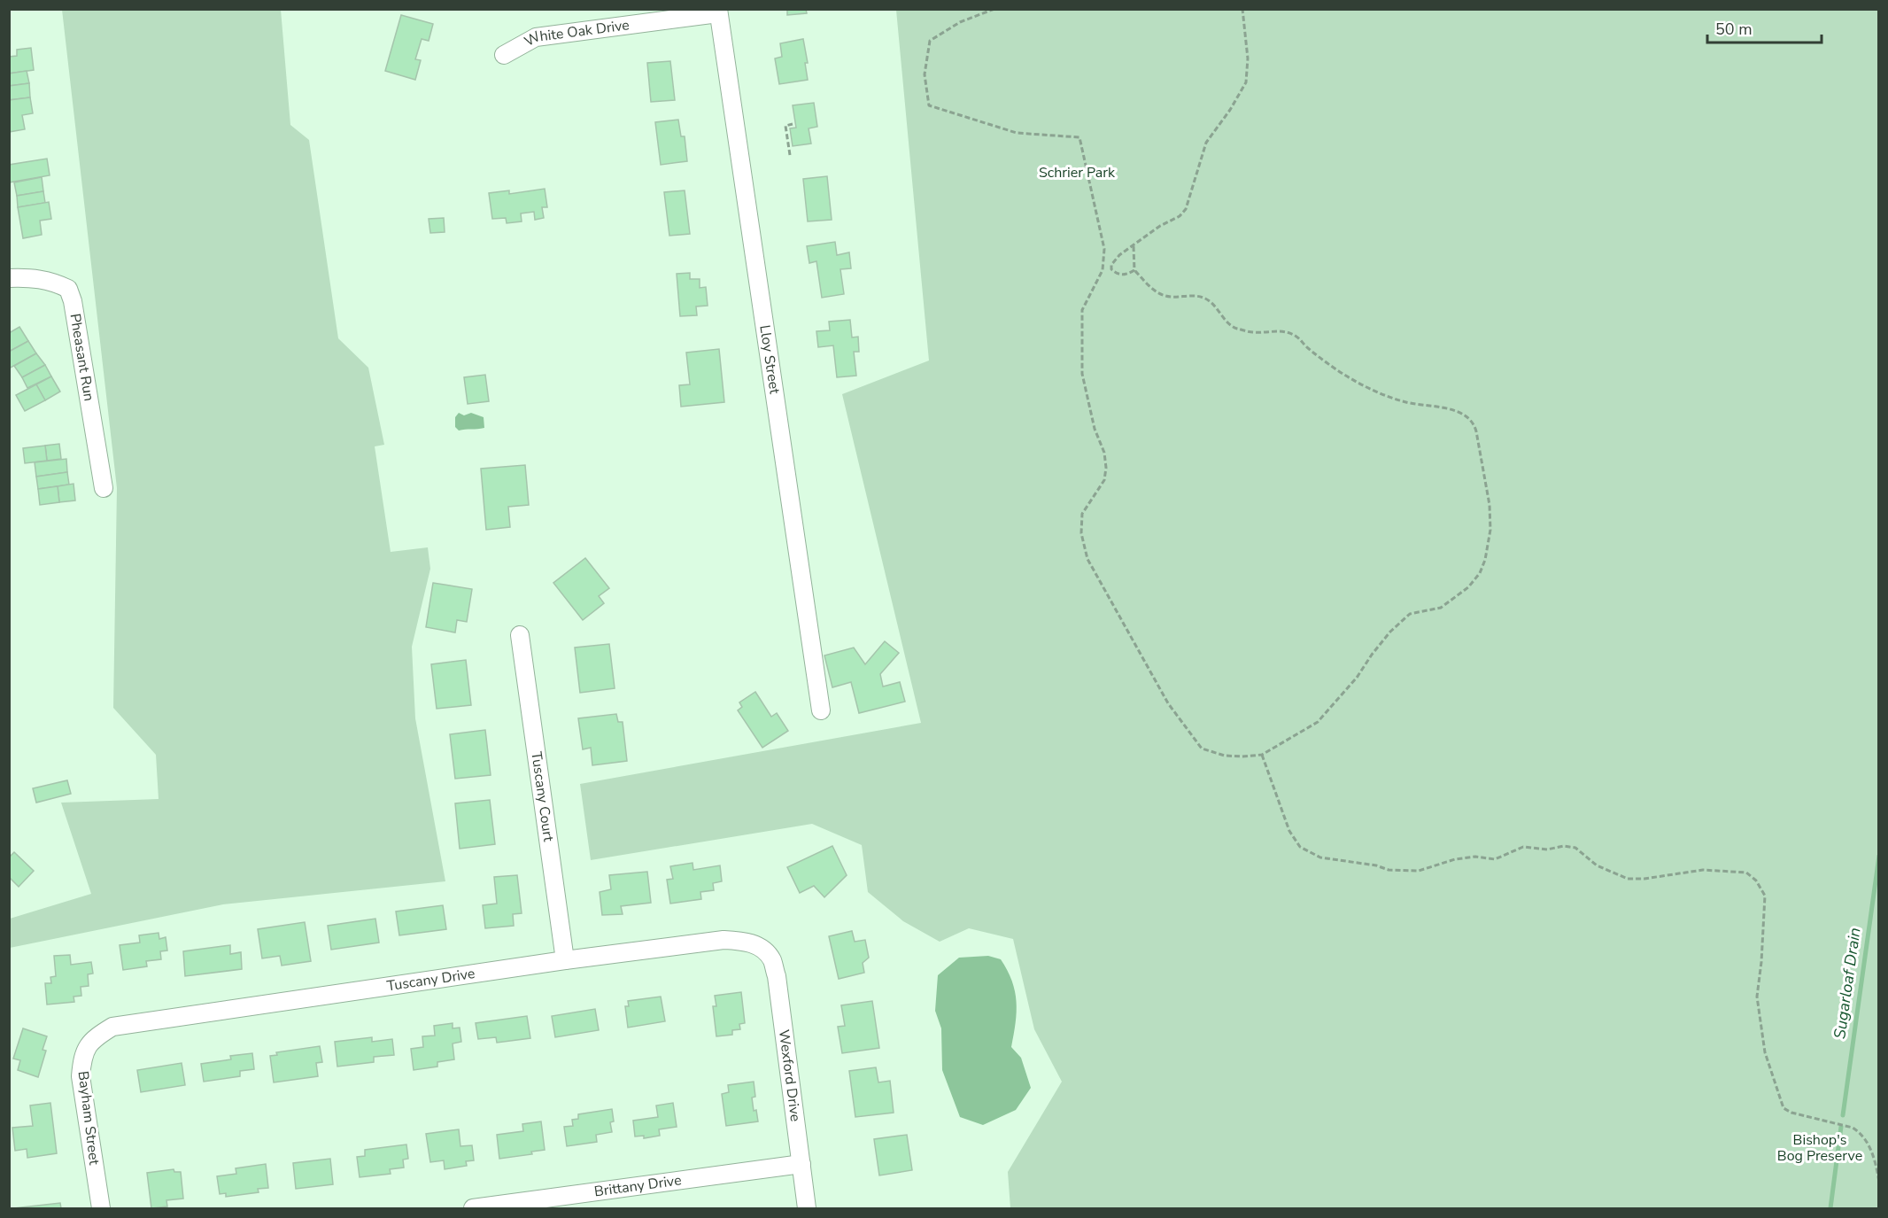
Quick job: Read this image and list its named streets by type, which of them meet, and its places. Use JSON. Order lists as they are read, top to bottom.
{
  "streets": {
    "street": [
      "White Oak Drive",
      "Pheasant Run",
      "Lloy Street",
      "Tuscany Court",
      "Tuscany Drive",
      "Wexford Drive",
      "Bayham Street",
      "Brittany Drive"
    ]
  },
  "crossings": [
    ["White Oak Drive", "Lloy Street"],
    ["Tuscany Court", "Tuscany Drive"],
    ["Tuscany Drive", "Wexford Drive"],
    ["Tuscany Drive", "Bayham Street"],
    ["Wexford Drive", "Brittany Drive"]
  ],
  "water": ["Sugarloaf Drain"],
  "parks": ["Schrier Park", "Bishop's Bog Preserve"],
  "scale_bar": "50 m"
}
